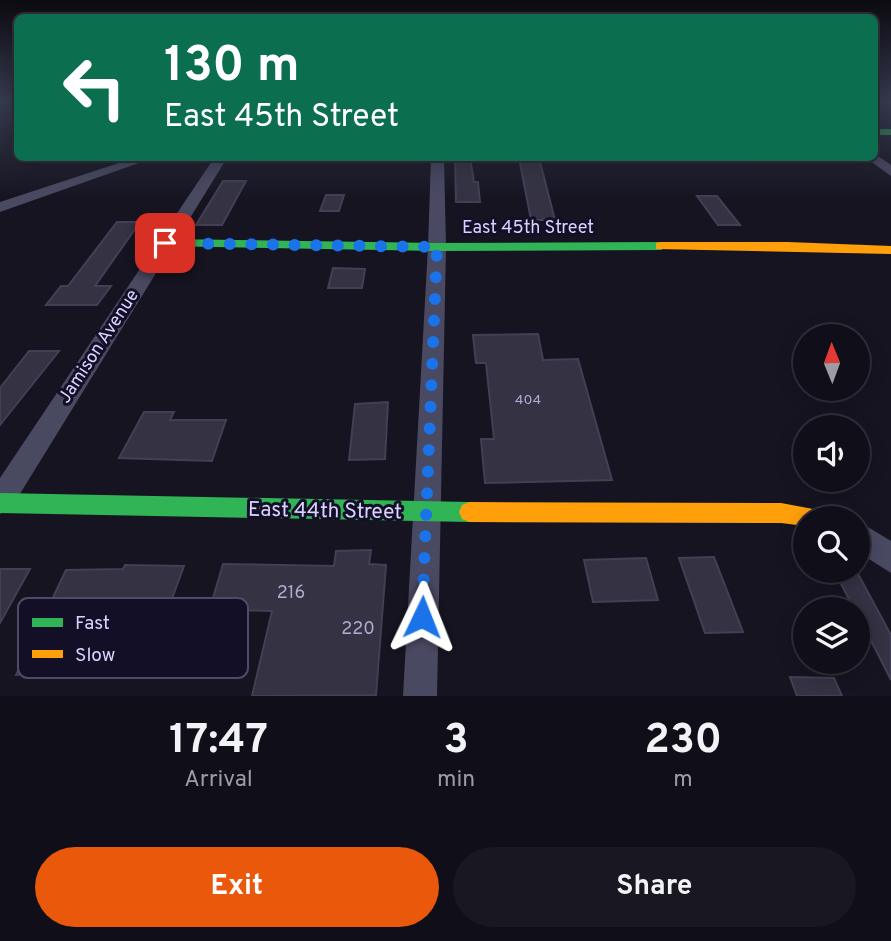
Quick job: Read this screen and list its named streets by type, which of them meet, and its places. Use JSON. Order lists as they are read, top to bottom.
{
  "streets": {
    "street": ["East 45th Street", "Jamison Avenue", "East 44th Street"]
  },
  "crossings": [
    ["East 45th Street", "Jamison Avenue"],
    ["Jamison Avenue", "East 44th Street"]
  ],
  "house_numbers": ["404", "216", "220"],
  "legend": ["Fast", "Slow"],
  "north": "top",
  "page": {
    "turn": ["130 m", "East 45th Street"],
    "eta": [
      "17:47",
      "Arrival",
      "3",
      "min",
      "230",
      "m"
    ],
    "buttons": ["Exit", "Share"]
  }
}
